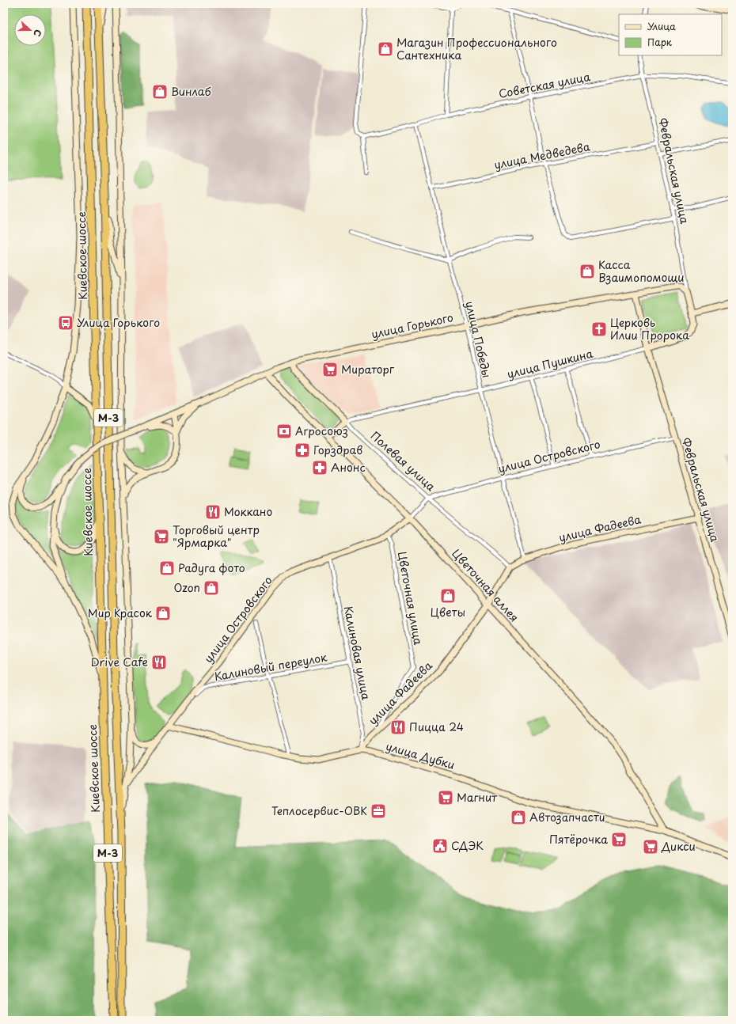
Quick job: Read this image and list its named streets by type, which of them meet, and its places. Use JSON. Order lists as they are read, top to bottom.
{
  "streets": {
    "highway": ["Киевское шоссе", "М-3"],
    "main road": [
      "Февральская улица",
      "улица Горького",
      "улица Островского",
      "Полевая улица",
      "улица Фадеева",
      "Цветочная аллея",
      "улица Дубки"
    ],
    "street": [
      "Советская улица",
      "улица Медведева",
      "улица Победы",
      "улица Пушкина",
      "Цветочная улица",
      "Калиновая улица",
      "Калиновый переулок"
    ]
  },
  "crossings": [
    ["Советская улица", "Февральская улица"],
    ["Советская улица", "улица Победы"],
    ["улица Медведева", "Февральская улица"],
    ["улица Медведева", "улица Победы"],
    ["Февральская улица", "улица Горького"],
    ["Февральская улица", "улица Пушкина"],
    ["Февральская улица", "улица Островского"],
    ["Февральская улица", "улица Фадеева"],
    ["улица Горького", "улица Победы"],
    ["улица Горького", "Полевая улица"],
    ["улица Горького", "Цветочная аллея"],
    ["улица Победы", "улица Пушкина"],
    ["улица Победы", "улица Островского"],
    ["улица Победы", "улица Фадеева"],
    ["улица Пушкина", "Полевая улица"],
    ["улица Островского", "Полевая улица"],
    ["улица Островского", "Цветочная аллея"],
    ["улица Островского", "Цветочная улица"],
    ["улица Островского", "Калиновая улица"],
    ["улица Островского", "улица Дубки"],
    ["Полевая улица", "улица Фадеева"],
    ["улица Фадеева", "Цветочная аллея"],
    ["улица Фадеева", "Цветочная улица"],
    ["улица Фадеева", "Калиновая улица"],
    ["улица Фадеева", "улица Дубки"],
    ["Цветочная аллея", "улица Дубки"],
    ["Калиновая улица", "Калиновый переулок"],
    ["Калиновая улица", "улица Дубки"]
  ],
  "places": {
    "shop": [
      "Магазин Профессионального Сантехника",
      "Винлаб",
      "Касса Взаимопомощи",
      "Радуга фото",
      "Ozon",
      "Цветы",
      "Мир Красок",
      "Автозапчасти"
    ],
    "bus stop": ["Улица Горького"],
    "church": ["Церковь Илии Пророка"],
    "supermarket": [
      "Мираторг",
      "Торговый центр \"Ярмарка\"",
      "Магнит",
      "Пятёрочка",
      "Дикси"
    ],
    "bank": ["Агросоюз"],
    "pharmacy": ["Горздрав", "Анонс"],
    "restaurant": ["Моккано", "Drive Cafe", "Пицца 24"],
    "office": ["Теплосервис-ОВК"],
    "public building": ["СДЭК"]
  },
  "legend": ["Улица", "Парк"],
  "north": "right"
}
